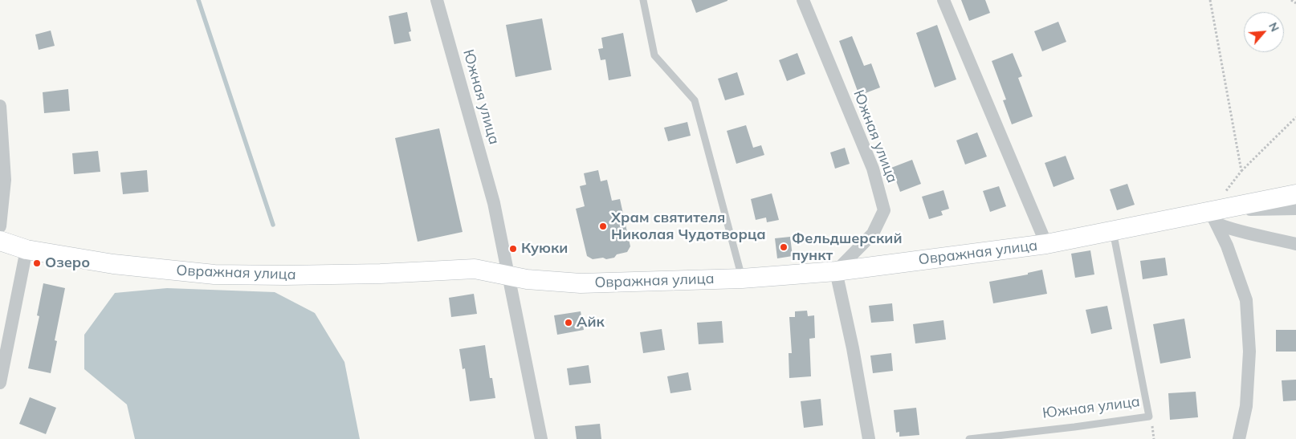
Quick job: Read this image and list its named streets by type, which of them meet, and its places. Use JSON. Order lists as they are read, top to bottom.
{
  "streets": {
    "street": ["Южная улица", "Овражная улица"]
  },
  "crossings": [
    ["Южная улица", "Овражная улица"]
  ],
  "places": [
    "Храм святителя Николая Чудотворца",
    "Фельдшерский пункт",
    "Куюки",
    "Озеро",
    "Айк"
  ],
  "north": "top right"
}
